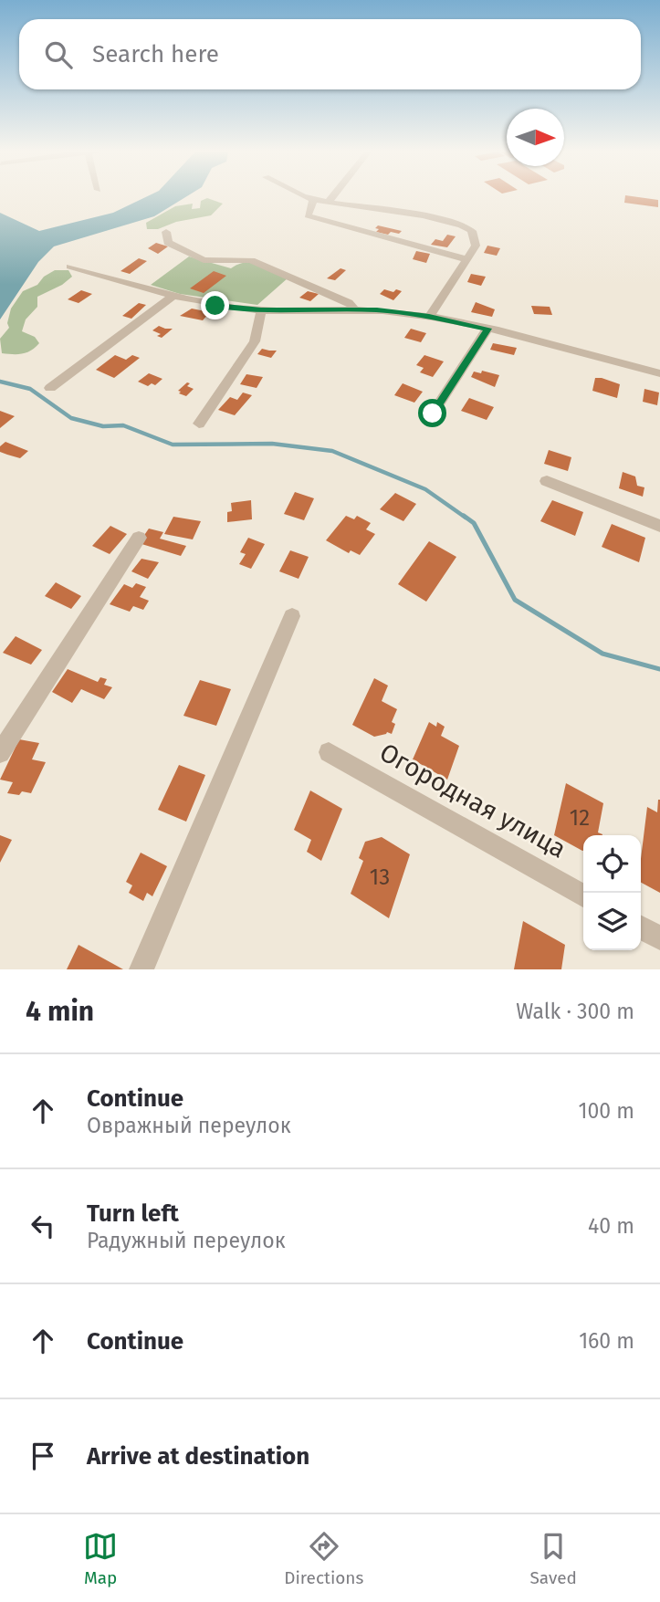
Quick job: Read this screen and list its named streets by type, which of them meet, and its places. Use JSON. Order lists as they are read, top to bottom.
{
  "streets": {
    "street": ["Огородная улица"]
  },
  "house_numbers": ["12", "13"],
  "north": "right",
  "page": {
    "search": "Search here",
    "heading": ["4 min", "Walk · 300 m"],
    "list": [
      ["Continue", "Овражный переулок", "100 m"],
      ["Turn left", "Радужный переулок", "40 m"],
      ["Continue", "160 m"],
      "Arrive at destination"
    ],
    "nav": ["Map", "Directions", "Saved"]
  }
}
